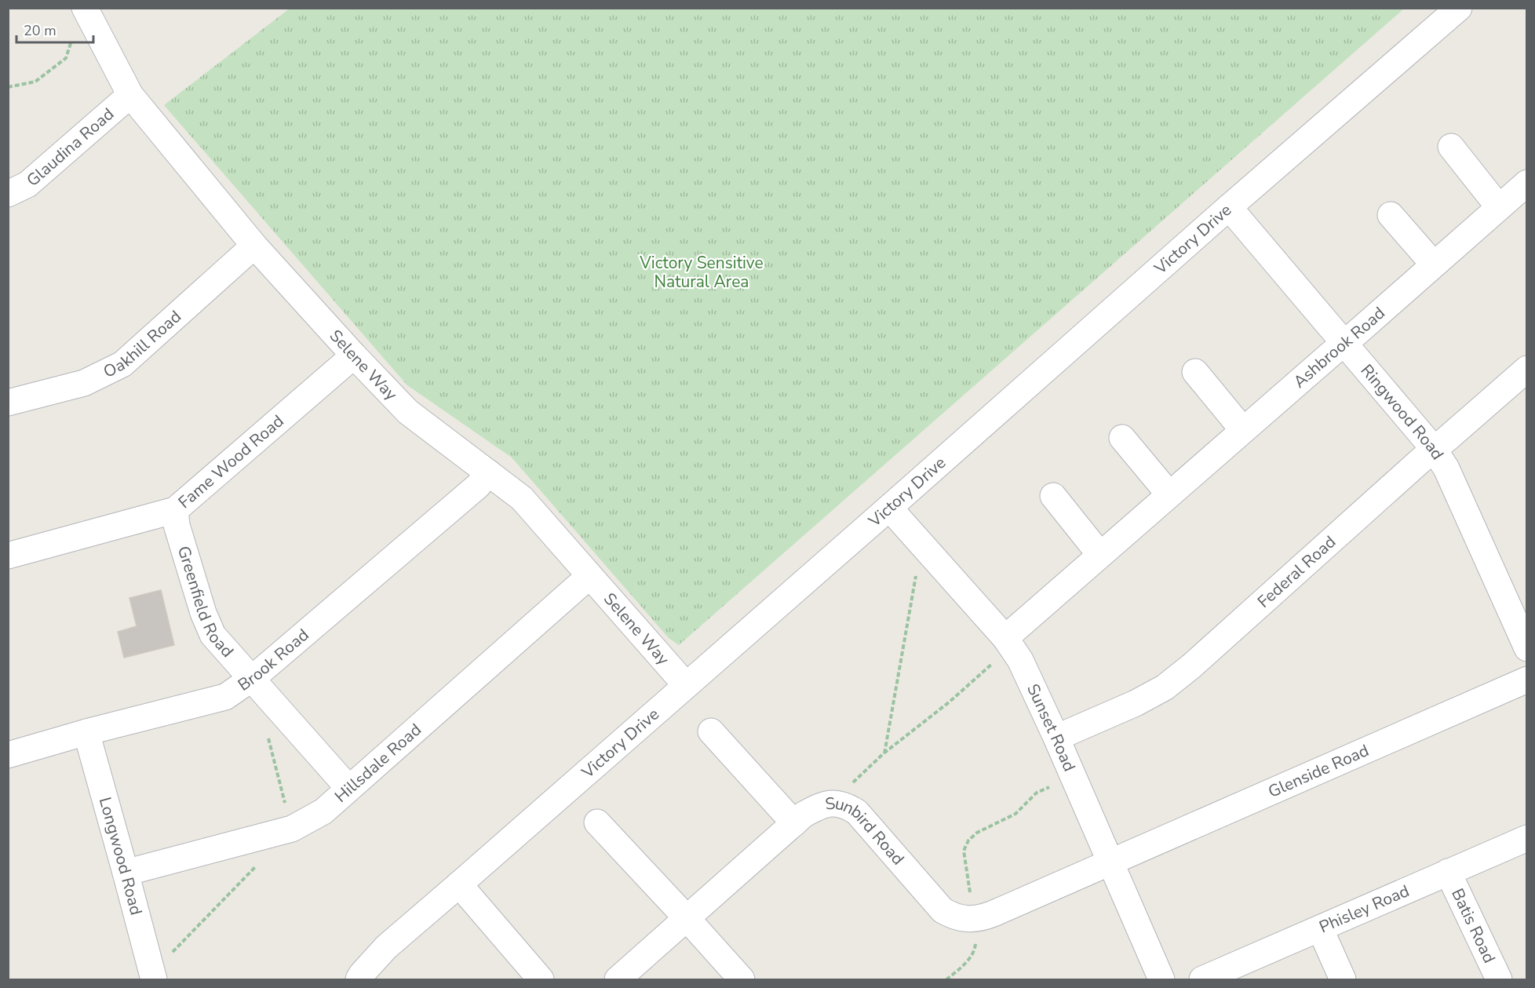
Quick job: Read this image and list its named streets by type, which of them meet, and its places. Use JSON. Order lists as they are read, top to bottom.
{
  "streets": {
    "street": [
      "Glaudina Road",
      "Victory Drive",
      "Oakhill Road",
      "Ashbrook Road",
      "Selene Way",
      "Ringwood Road",
      "Fame Wood Road",
      "Federal Road",
      "Greenfield Road",
      "Brook Road",
      "Sunset Road",
      "Hillsdale Road",
      "Glenside Road",
      "Sunbird Road",
      "Longwood Road",
      "Phisley Road",
      "Batis Road"
    ]
  },
  "crossings": [
    ["Glaudina Road", "Selene Way"],
    ["Victory Drive", "Selene Way"],
    ["Victory Drive", "Ringwood Road"],
    ["Victory Drive", "Sunset Road"],
    ["Oakhill Road", "Selene Way"],
    ["Ashbrook Road", "Ringwood Road"],
    ["Ashbrook Road", "Sunset Road"],
    ["Selene Way", "Fame Wood Road"],
    ["Selene Way", "Brook Road"],
    ["Selene Way", "Hillsdale Road"],
    ["Ringwood Road", "Federal Road"],
    ["Fame Wood Road", "Greenfield Road"],
    ["Federal Road", "Sunset Road"],
    ["Greenfield Road", "Brook Road"],
    ["Greenfield Road", "Hillsdale Road"],
    ["Brook Road", "Longwood Road"],
    ["Sunset Road", "Glenside Road"],
    ["Sunset Road", "Sunbird Road"],
    ["Hillsdale Road", "Longwood Road"],
    ["Glenside Road", "Sunbird Road"],
    ["Phisley Road", "Batis Road"]
  ],
  "parks": ["Victory Sensitive Natural Area"],
  "scale_bar": "20 m"
}
